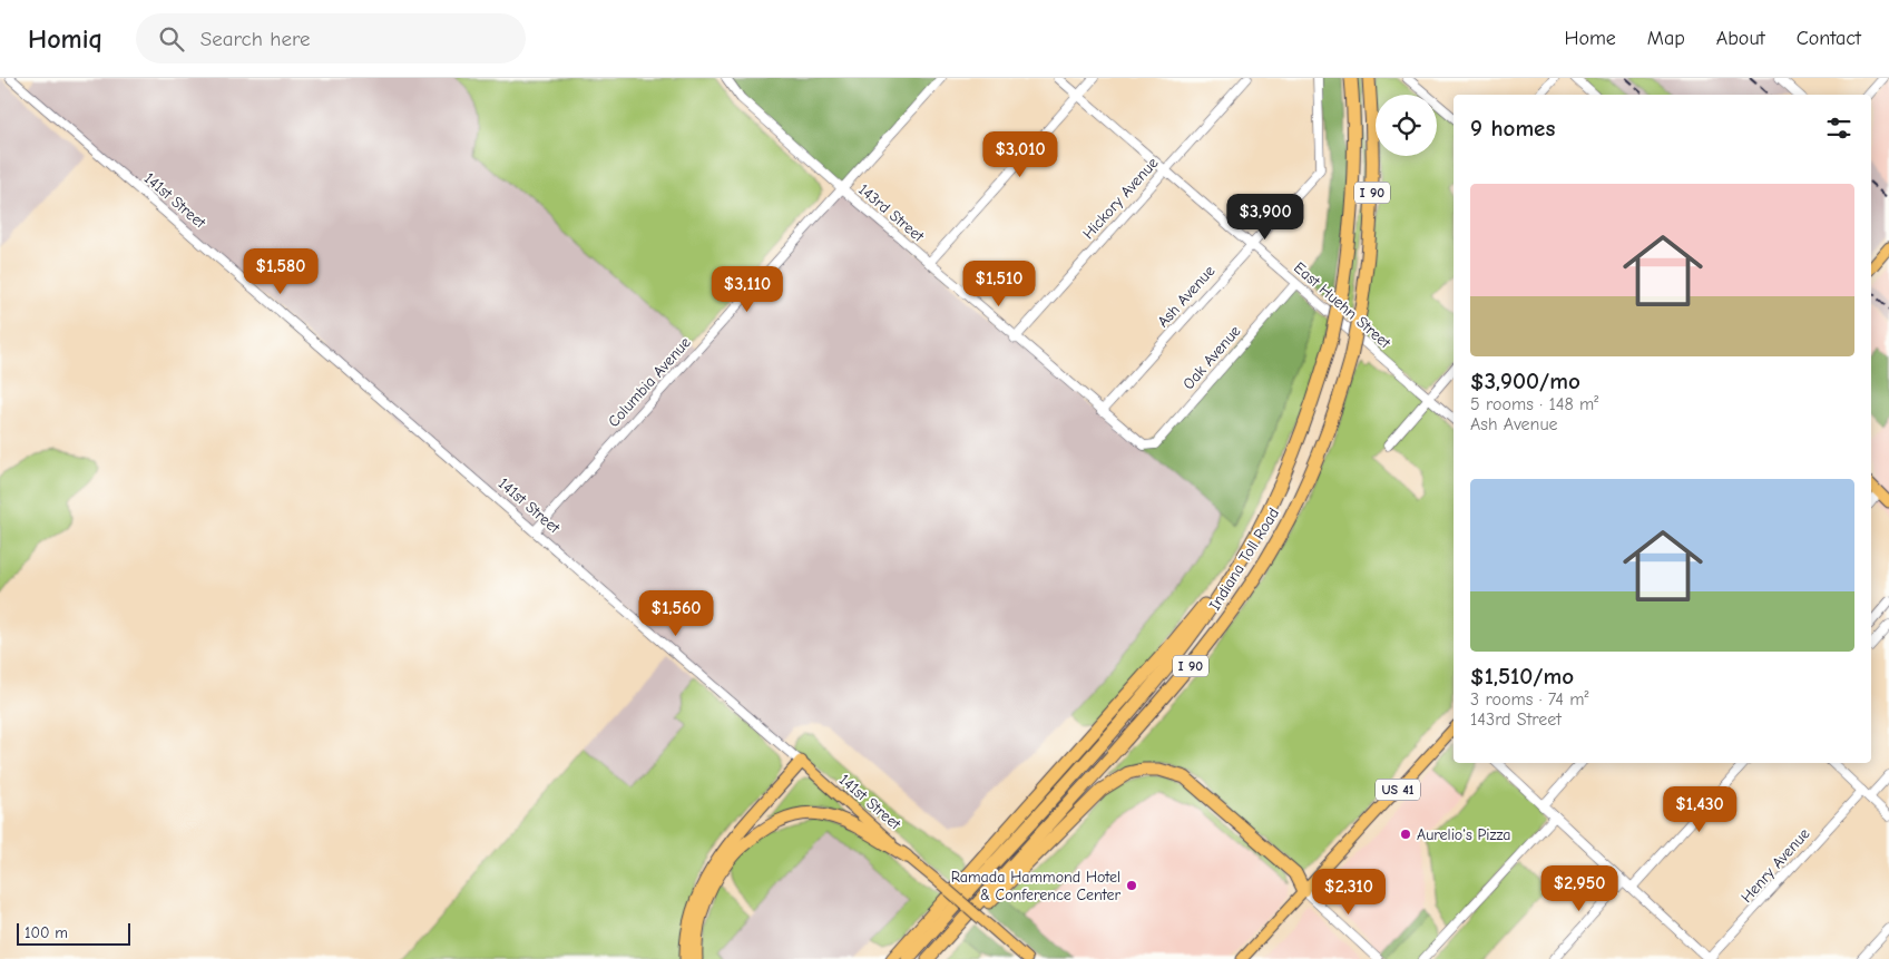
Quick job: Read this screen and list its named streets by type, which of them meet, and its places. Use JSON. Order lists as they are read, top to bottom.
{
  "streets": {
    "highway": ["I 90", "Indiana Toll Road"],
    "main road": ["141st Street", "US 41"],
    "street": [
      "Hickory Avenue",
      "143rd Street",
      "Ash Avenue",
      "East Huehn Street",
      "Oak Avenue",
      "Columbia Avenue",
      "Henry Avenue"
    ]
  },
  "crossings": [
    ["Hickory Avenue", "143rd Street"],
    ["Hickory Avenue", "East Huehn Street"],
    ["141st Street", "Columbia Avenue"],
    ["143rd Street", "Ash Avenue"],
    ["143rd Street", "Oak Avenue"],
    ["143rd Street", "Columbia Avenue"],
    ["Ash Avenue", "East Huehn Street"],
    ["East Huehn Street", "Oak Avenue"]
  ],
  "places": ["Aurelio's Pizza", "Ramada Hammond Hotel & Conference Center"],
  "scale_bar": "100 m",
  "page": {
    "header": "Homiq",
    "search": "Search here",
    "nav": [
      "Home",
      "Map",
      "About",
      "Contact"
    ],
    "heading": "9 homes",
    "price": [
      "$3,010",
      "$3,900",
      "$1,580",
      "$1,510",
      "$3,110",
      "$1,560",
      "$1,430",
      "$2,950",
      "$2,310"
    ],
    "list": [
      {
        "name": "$3,900/mo",
        "note": "5 rooms · 148 m² · Ash Avenue"
      },
      {
        "name": "$1,510/mo",
        "note": "3 rooms · 74 m² · 143rd Street"
      }
    ],
    "scale": "100 m"
  }
}
